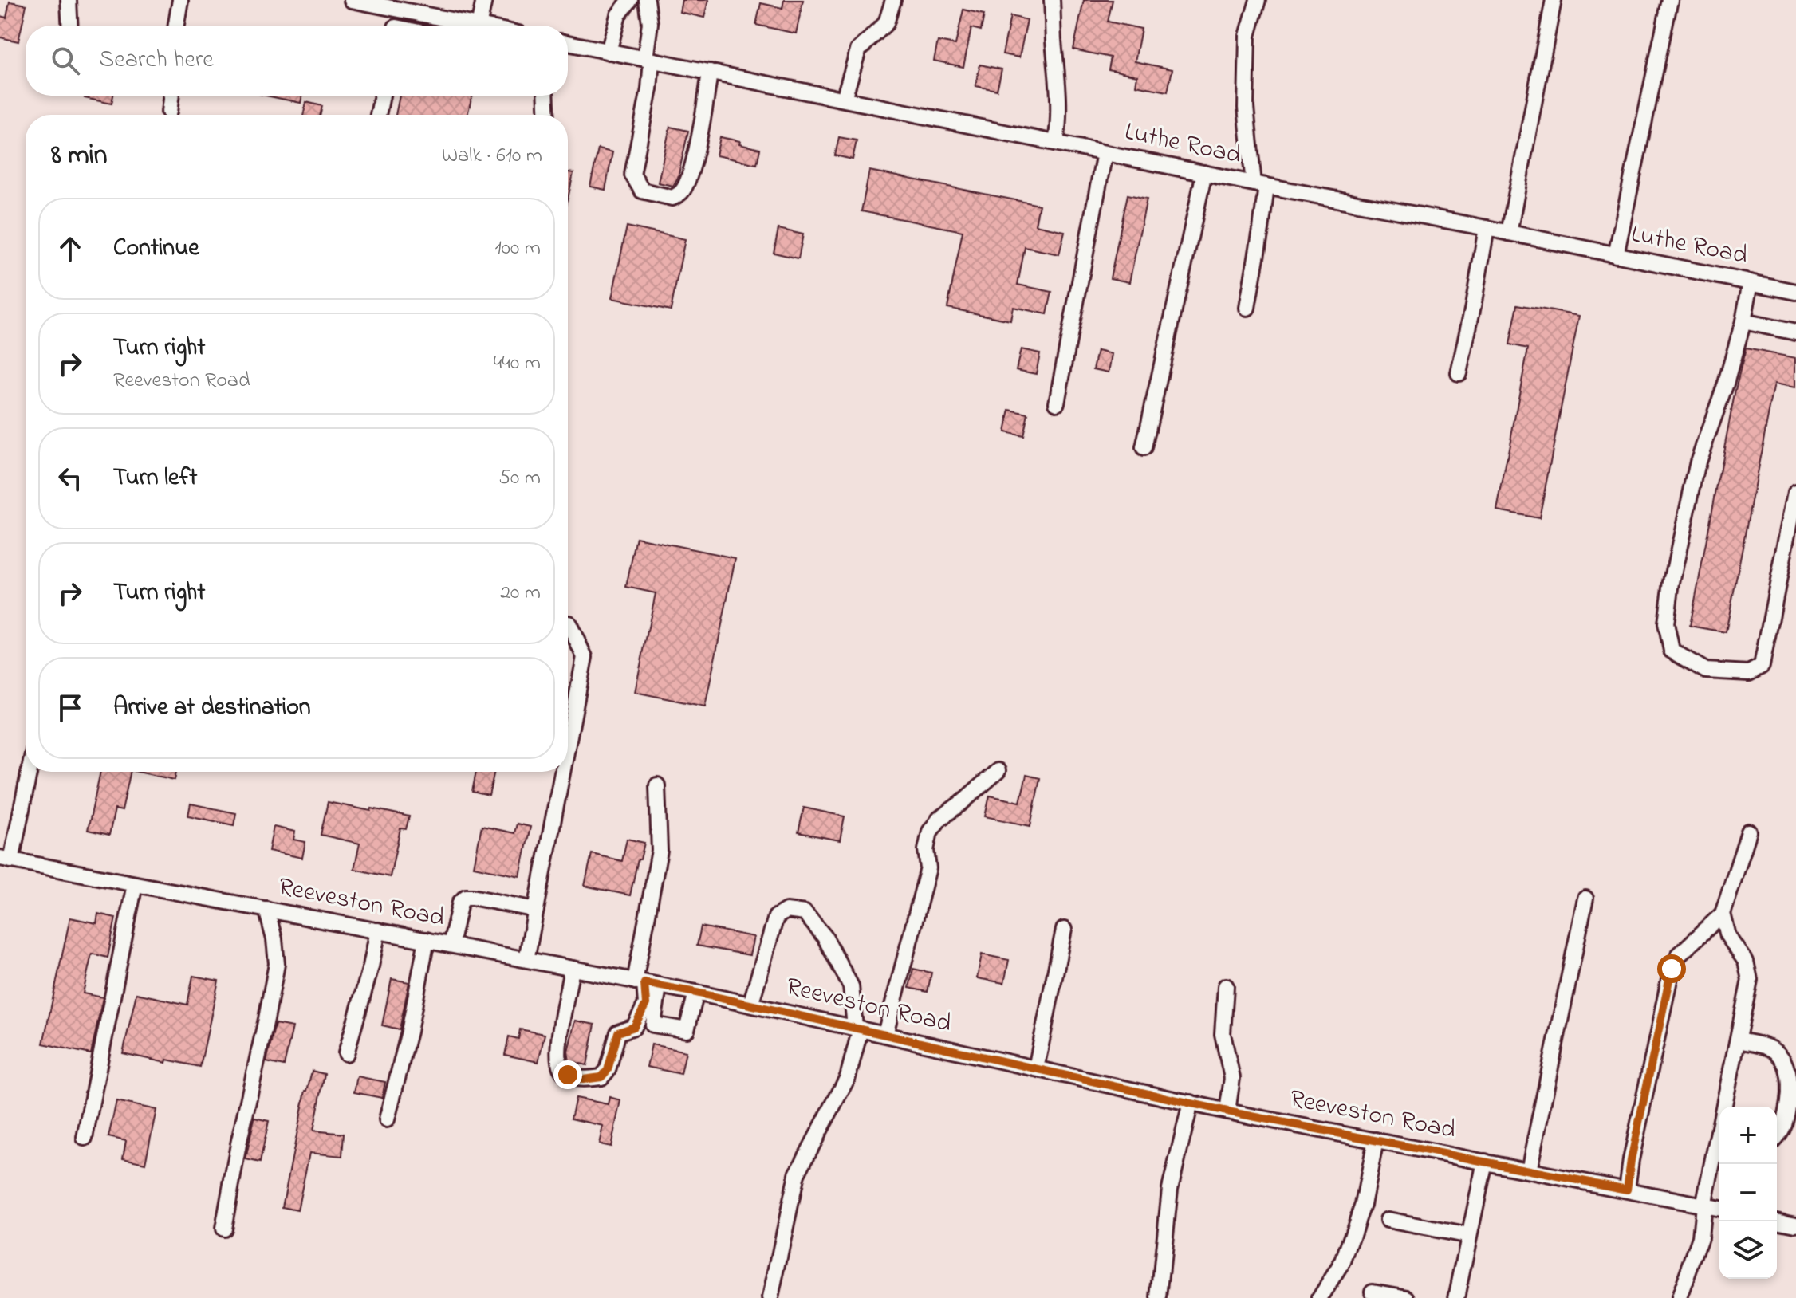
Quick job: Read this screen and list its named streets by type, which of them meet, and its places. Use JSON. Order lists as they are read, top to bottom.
{
  "streets": {
    "street": ["Luthe Road", "Reeveston Road"]
  },
  "page": {
    "search": "Search here",
    "heading": ["8 min", "Walk · 610 m"],
    "list": [
      ["Continue", "100 m"],
      ["Turn right", "Reeveston Road", "440 m"],
      ["Turn left", "50 m"],
      ["Turn right", "20 m"],
      "Arrive at destination"
    ],
    "map_buttons": ["+", "−"]
  }
}
